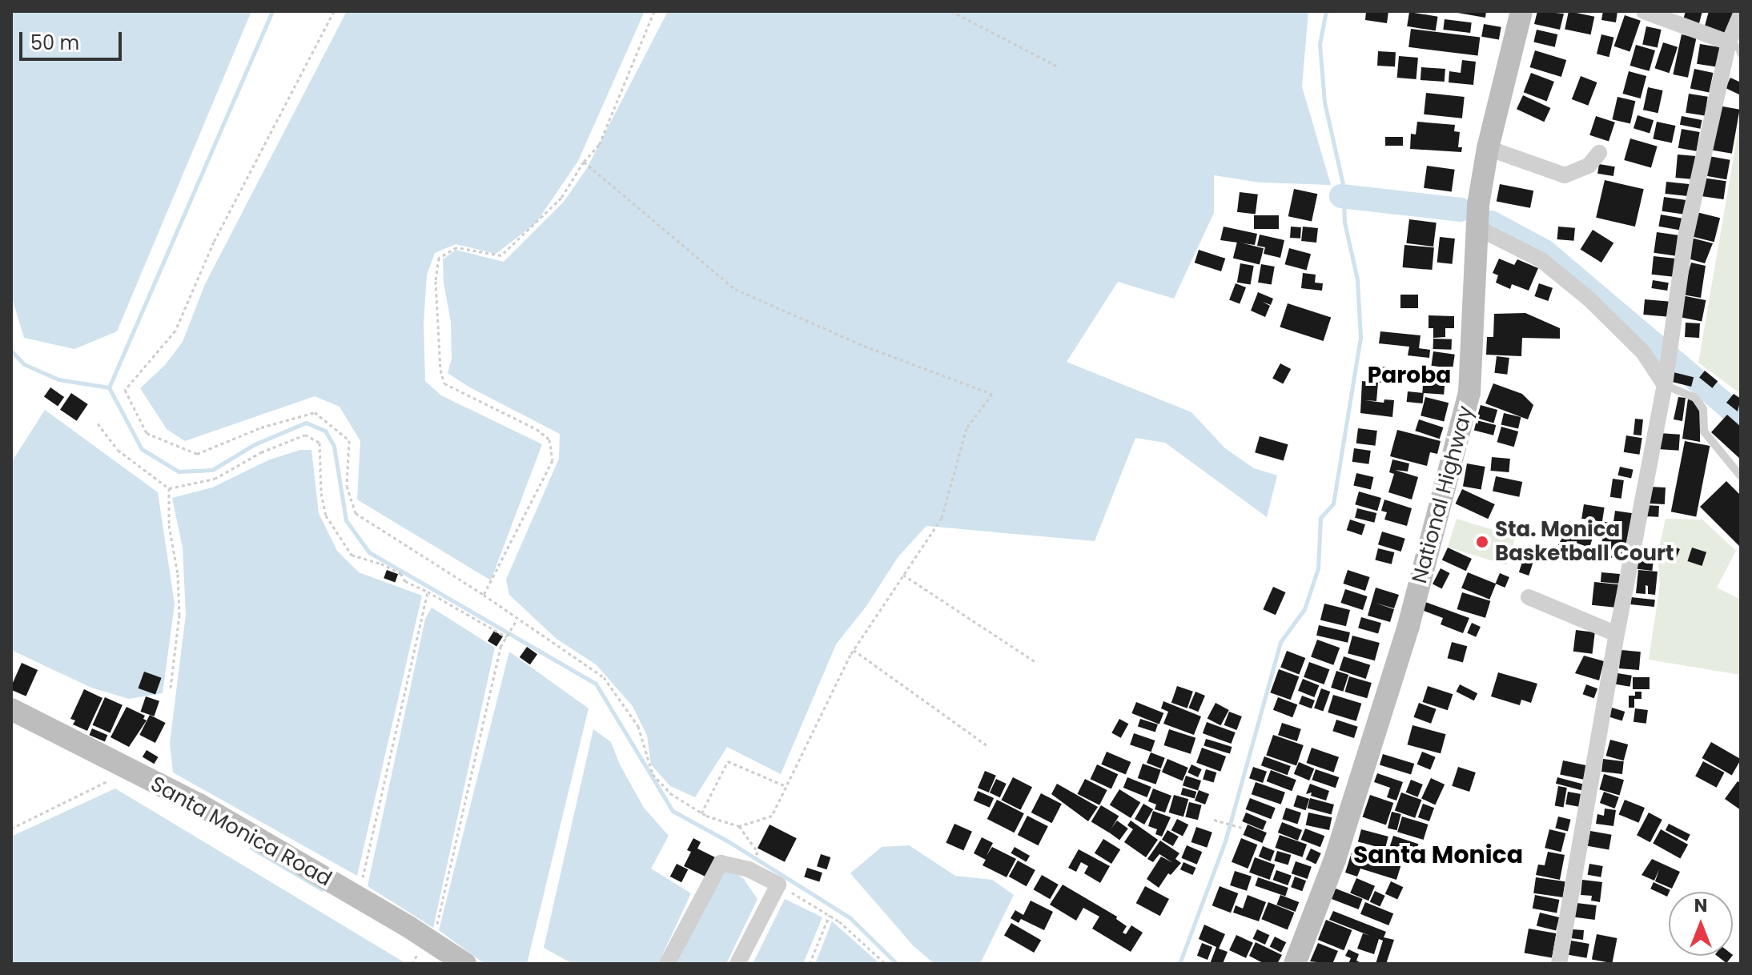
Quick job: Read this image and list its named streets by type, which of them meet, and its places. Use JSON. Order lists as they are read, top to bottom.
{
  "streets": {
    "main road": ["National Highway", "Santa Monica Road"]
  },
  "districts": ["Paroba", "Santa Monica"],
  "places": ["Sta. Monica Basketball Court"],
  "scale_bar": "50 m",
  "north": "top"
}
